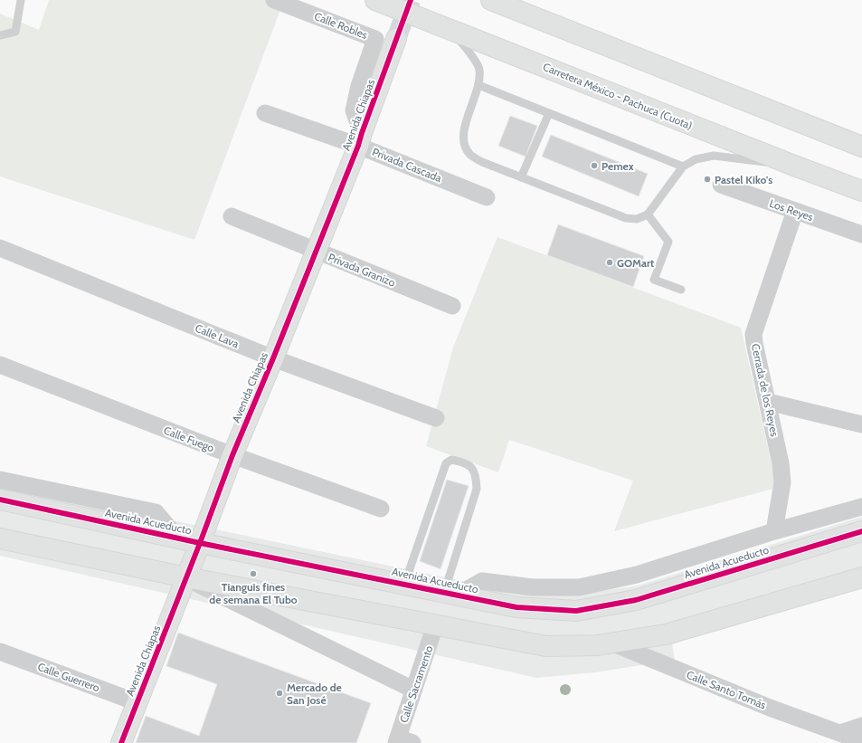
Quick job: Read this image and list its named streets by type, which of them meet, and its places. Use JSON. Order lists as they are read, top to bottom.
{
  "streets": {
    "main road": ["Carretera México - Pachuca (Cuota)", "Avenida Chiapas", "Avenida Acueducto"],
    "street": [
      "Calle Robles",
      "Privada Cascada",
      "Los Reyes",
      "Privada Granizo",
      "Calle Lava",
      "Cerrada de los Reyes",
      "Calle Fuego",
      "Calle Guerrero",
      "Calle Sacramento",
      "Calle Santo Tomás"
    ]
  },
  "crossings": [
    ["Calle Robles", "Avenida Chiapas"],
    ["Calle Robles", "Privada Cascada"],
    ["Avenida Chiapas", "Privada Cascada"],
    ["Avenida Chiapas", "Privada Granizo"],
    ["Avenida Chiapas", "Calle Lava"],
    ["Avenida Chiapas", "Calle Fuego"],
    ["Avenida Chiapas", "Avenida Acueducto"],
    ["Avenida Chiapas", "Calle Guerrero"],
    ["Los Reyes", "Cerrada de los Reyes"]
  ],
  "places": [
    "Pemex",
    "Pastel Kiko's",
    "GOMart",
    "Tianguis fines de semana El Tubo",
    "Mercado de San José"
  ]
}
